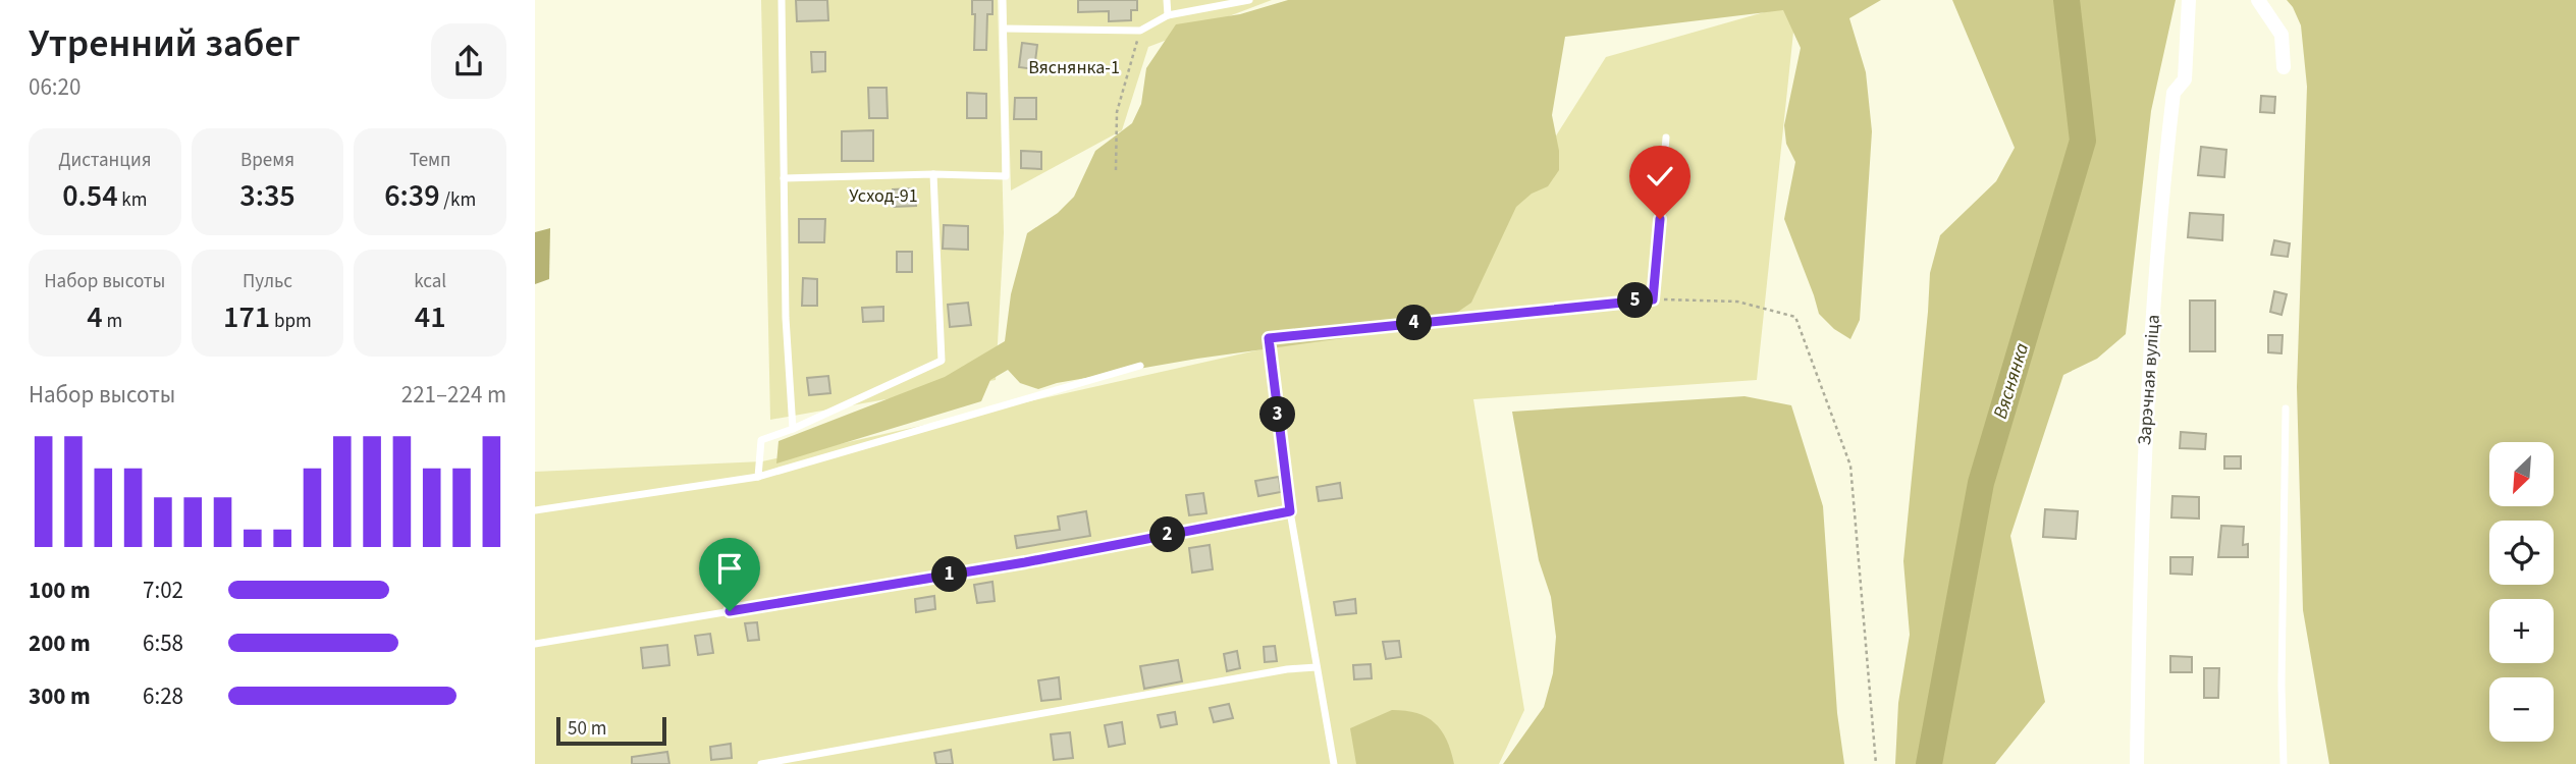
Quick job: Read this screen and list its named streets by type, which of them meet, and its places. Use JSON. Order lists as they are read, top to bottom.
{
  "streets": {
    "street": ["Зарэчная вуліца"]
  },
  "water": ["Вяснянка"],
  "parks": ["Вяснянка-1", "Усход-91"],
  "scale_bar": "50 m",
  "north": "bottom left",
  "page": {
    "heading": ["Утренний забег", "06:20"],
    "stats": [
      ["Дистанция", "0.54 km"],
      ["Время", "3:35"],
      ["Темп", "6:39 /km"],
      ["Набор высоты", "4 m"],
      ["Пульс", "171 bpm"],
      ["kcal", "41"]
    ],
    "pins": [
      "5",
      "4",
      "3",
      "2",
      "1"
    ],
    "chart": ["Набор высоты", "221–224 m"],
    "map_buttons": ["+", "−"],
    "list": [
      {
        "name": "100 m",
        "note": "7:02"
      },
      {
        "name": "200 m",
        "note": "6:58"
      },
      {
        "name": "300 m",
        "note": "6:28"
      }
    ],
    "scale": "50 m"
  }
}
